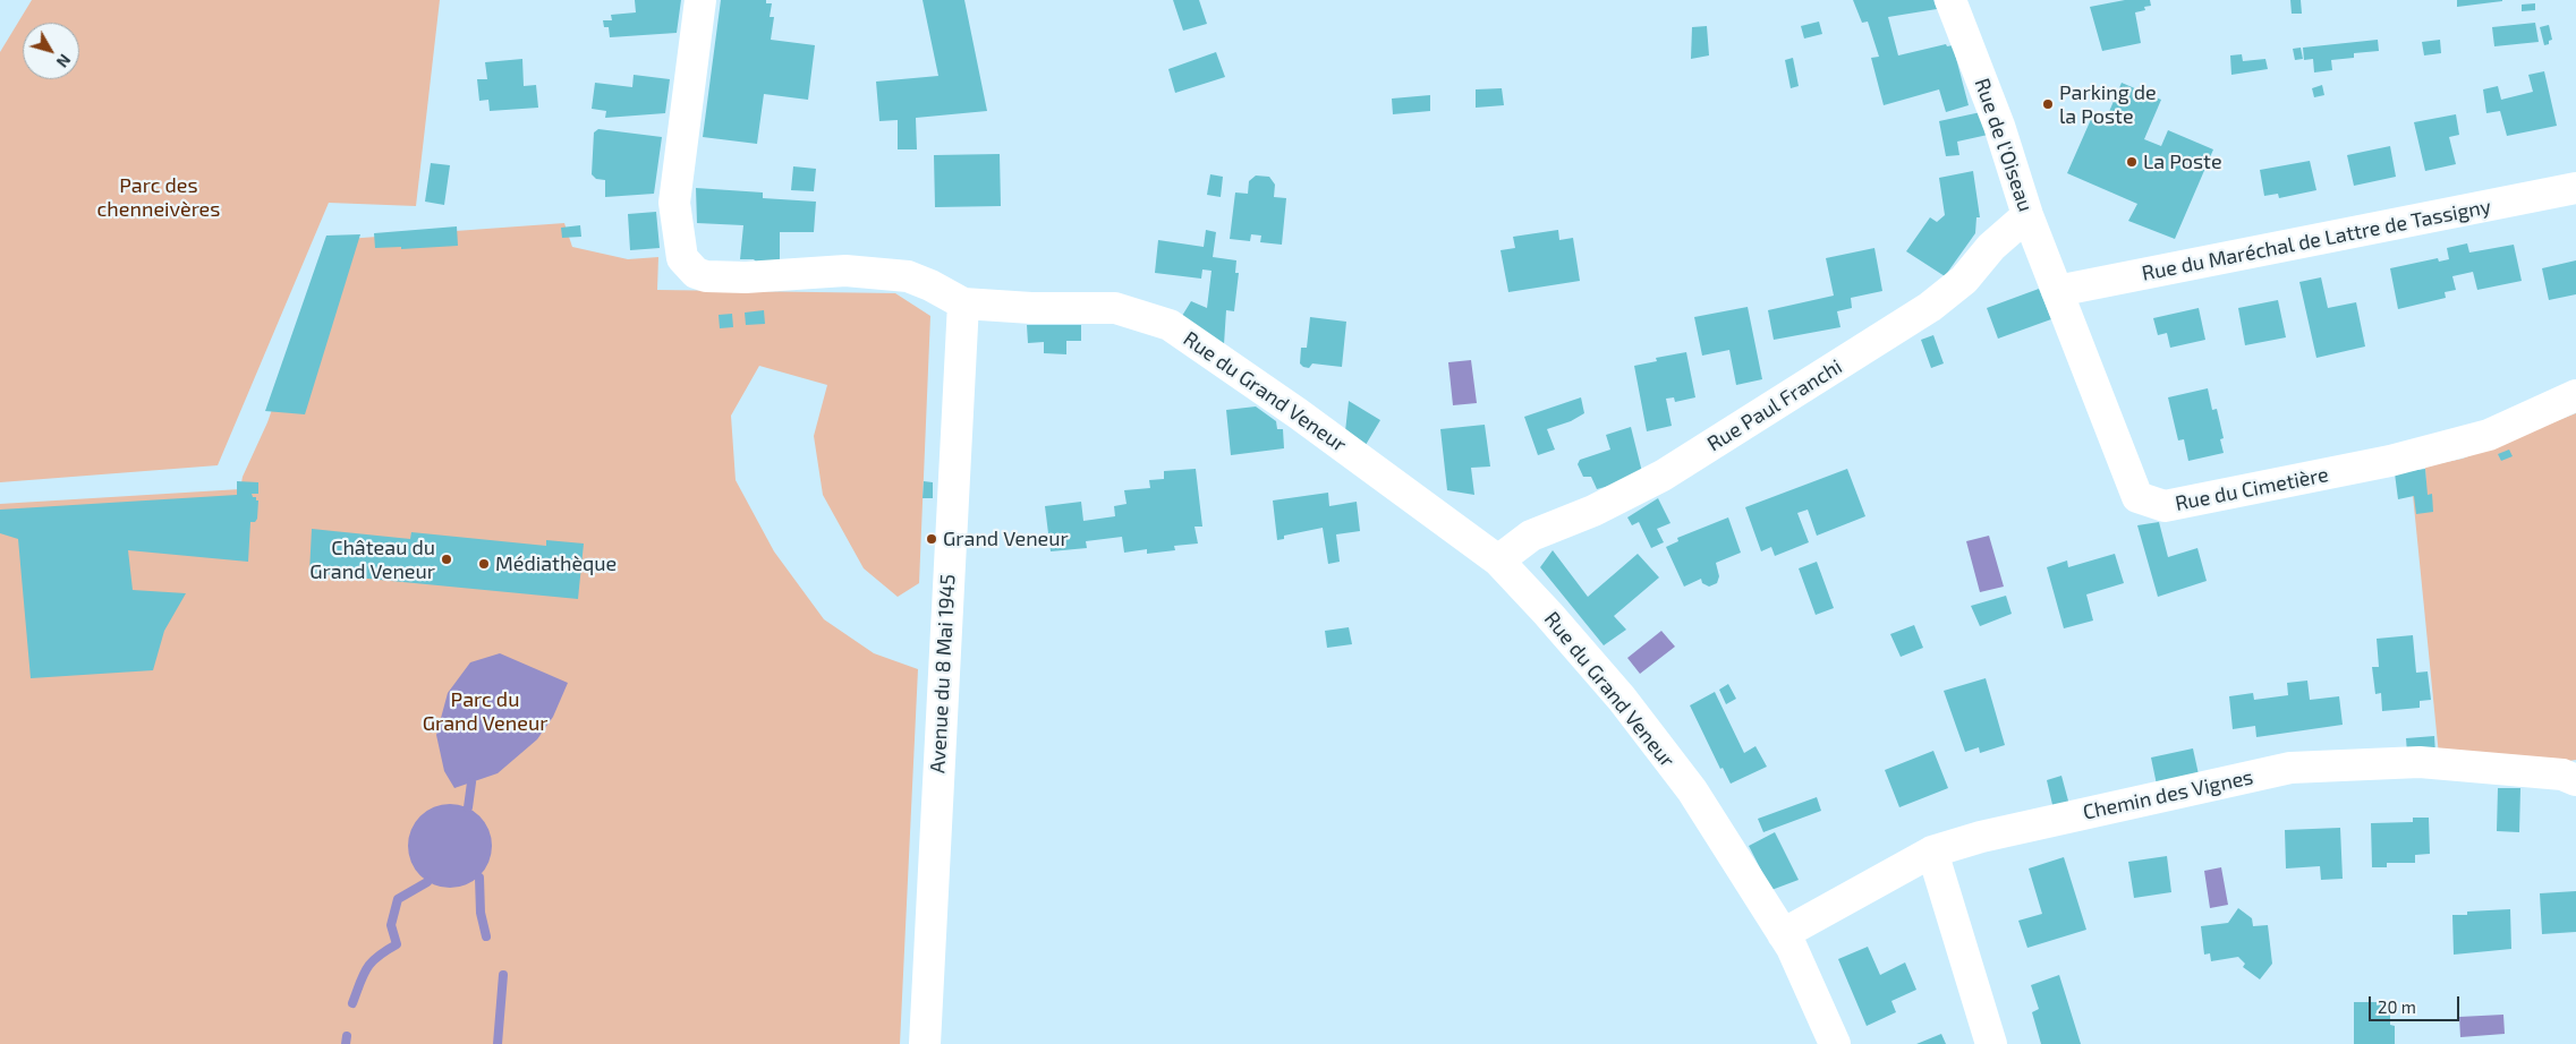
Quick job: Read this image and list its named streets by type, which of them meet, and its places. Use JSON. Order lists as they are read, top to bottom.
{
  "streets": {
    "street": [
      "Rue de l'Oiseau",
      "Rue du Maréchal de Lattre de Tassigny",
      "Rue du Grand Veneur",
      "Rue Paul Franchi",
      "Rue du Cimetière",
      "Avenue du 8 Mai 1945",
      "Chemin des Vignes"
    ]
  },
  "crossings": [
    ["Rue de l'Oiseau", "Rue du Maréchal de Lattre de Tassigny"],
    ["Rue de l'Oiseau", "Rue Paul Franchi"],
    ["Rue de l'Oiseau", "Rue du Cimetière"],
    ["Rue du Maréchal de Lattre de Tassigny", "Rue du Cimetière"],
    ["Rue du Grand Veneur", "Rue Paul Franchi"],
    ["Rue du Grand Veneur", "Avenue du 8 Mai 1945"],
    ["Rue du Grand Veneur", "Chemin des Vignes"]
  ],
  "parks": ["Parc des chenneivères", "Parc du Grand Veneur"],
  "places": [
    "Parking de la Poste",
    "La Poste",
    "Grand Veneur",
    "Château du Grand Veneur",
    "Médiathèque"
  ],
  "scale_bar": "20 m",
  "north": "bottom right"
}
